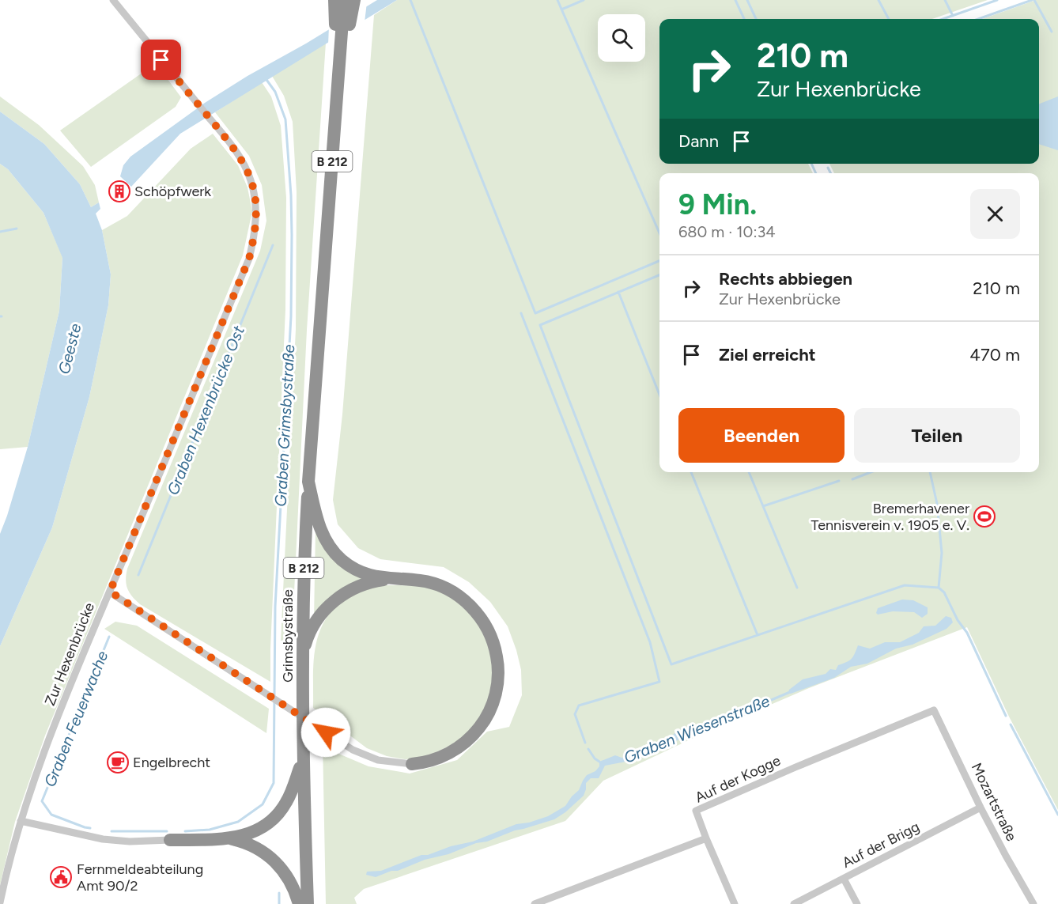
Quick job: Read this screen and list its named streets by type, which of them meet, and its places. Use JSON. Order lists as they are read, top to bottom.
{
  "streets": {
    "highway": ["B 212", "Grimsbystraße"],
    "street": [
      "Zur Hexenbrücke",
      "Auf der Kogge",
      "Mozartstraße",
      "Auf der Brigg"
    ]
  },
  "crossings": [
    ["B 212", "Grimsbystraße"],
    ["Auf der Kogge", "Mozartstraße"],
    ["Mozartstraße", "Auf der Brigg"]
  ],
  "water": [
    "Geeste",
    "Graben Hexenbrücke Ost",
    "Graben Grimsbystraße",
    "Graben Feuerwache",
    "Graben Wiesenstraße"
  ],
  "places": {
    "building": ["Schöpfwerk"],
    "sports": ["Bremerhavener Tennisverein v. 1905 e. V."],
    "cafe": ["Engelbrecht"],
    "public building": ["Fernmeldeabteilung Amt 90/2"]
  },
  "page": {
    "turn": ["210 m", "Zur Hexenbrücke"],
    "then": "Dann",
    "heading": ["9 Min.", "680 m · 10:34"],
    "list": [
      {
        "name": "Rechts abbiegen",
        "note": "Zur Hexenbrücke",
        "value": "210 m"
      },
      {
        "name": "Ziel erreicht",
        "value": "470 m"
      }
    ],
    "buttons": ["Beenden", "Teilen"]
  }
}
